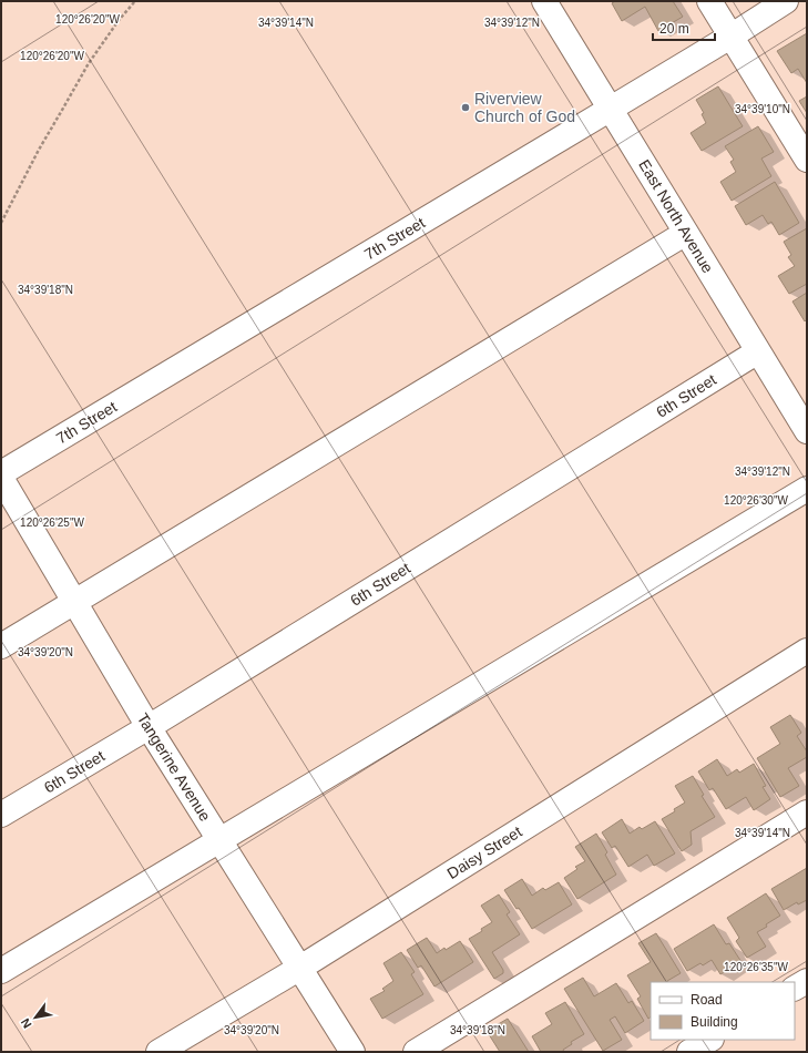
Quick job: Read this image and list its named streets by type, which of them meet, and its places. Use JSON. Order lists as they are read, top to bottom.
{
  "streets": {
    "street": [
      "East North Avenue",
      "7th Street",
      "6th Street",
      "Tangerine Avenue",
      "Daisy Street"
    ]
  },
  "crossings": [
    ["East North Avenue", "7th Street"],
    ["East North Avenue", "6th Street"],
    ["6th Street", "Tangerine Avenue"],
    ["Tangerine Avenue", "Daisy Street"]
  ],
  "places": ["Riverview Church of God"],
  "legend": ["Road", "Building"],
  "scale_bar": "20 m",
  "north": "bottom left",
  "coordinates": [
    "120°26'20\"W",
    "34°39'14\"N",
    "34°39'12\"N",
    "34°39'10\"N",
    "34°39'18\"N",
    "120°26'30\"W",
    "120°26'25\"W",
    "34°39'20\"N",
    "120°26'35\"W"
  ]
}
